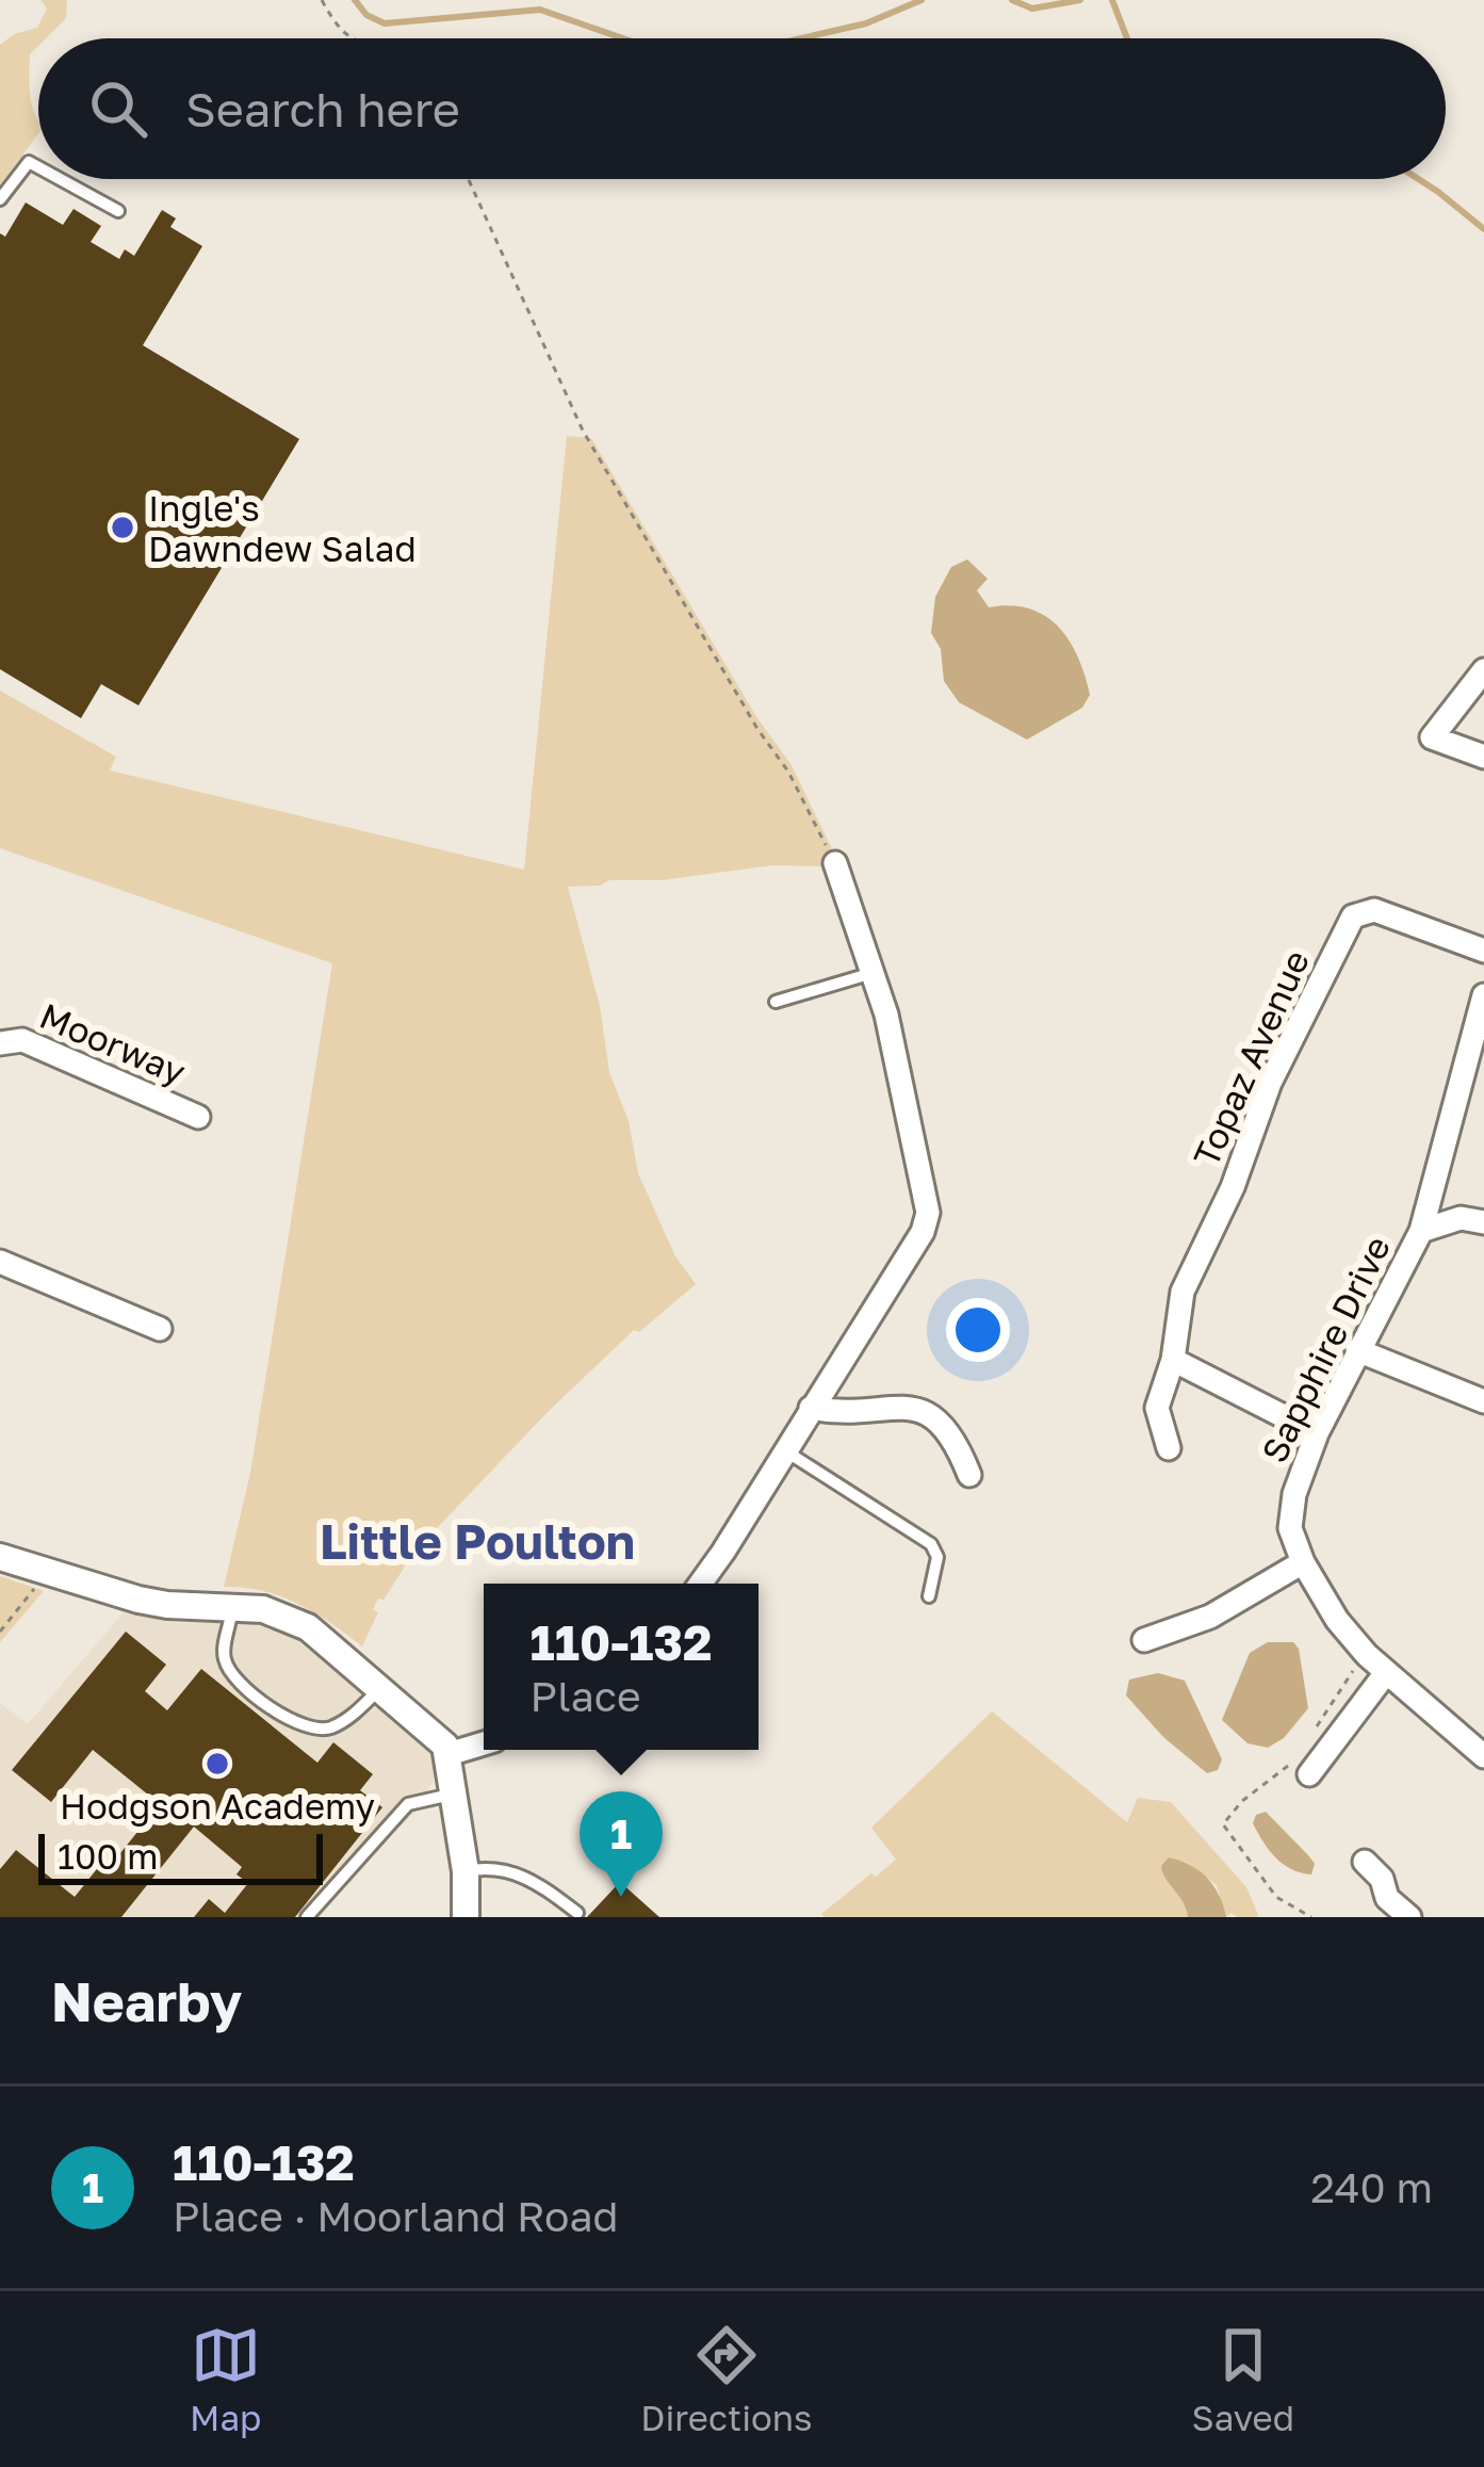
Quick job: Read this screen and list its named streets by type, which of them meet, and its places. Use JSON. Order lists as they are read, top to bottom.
{
  "streets": {
    "street": ["Moorway", "Topaz Avenue", "Sapphire Drive"]
  },
  "districts": ["Little Poulton"],
  "places": ["Ingle's Dawndew Salad", "Hodgson Academy"],
  "scale_bar": "100 m",
  "page": {
    "search": "Search here",
    "popup": ["110-132", "Place"],
    "pins": "1",
    "scale": "100 m",
    "heading": "Nearby",
    "list": [
      {
        "mark": "1",
        "name": "110-132",
        "note": "Place · Moorland Road",
        "value": "240 m"
      }
    ],
    "nav": ["Map", "Directions", "Saved"]
  }
}
